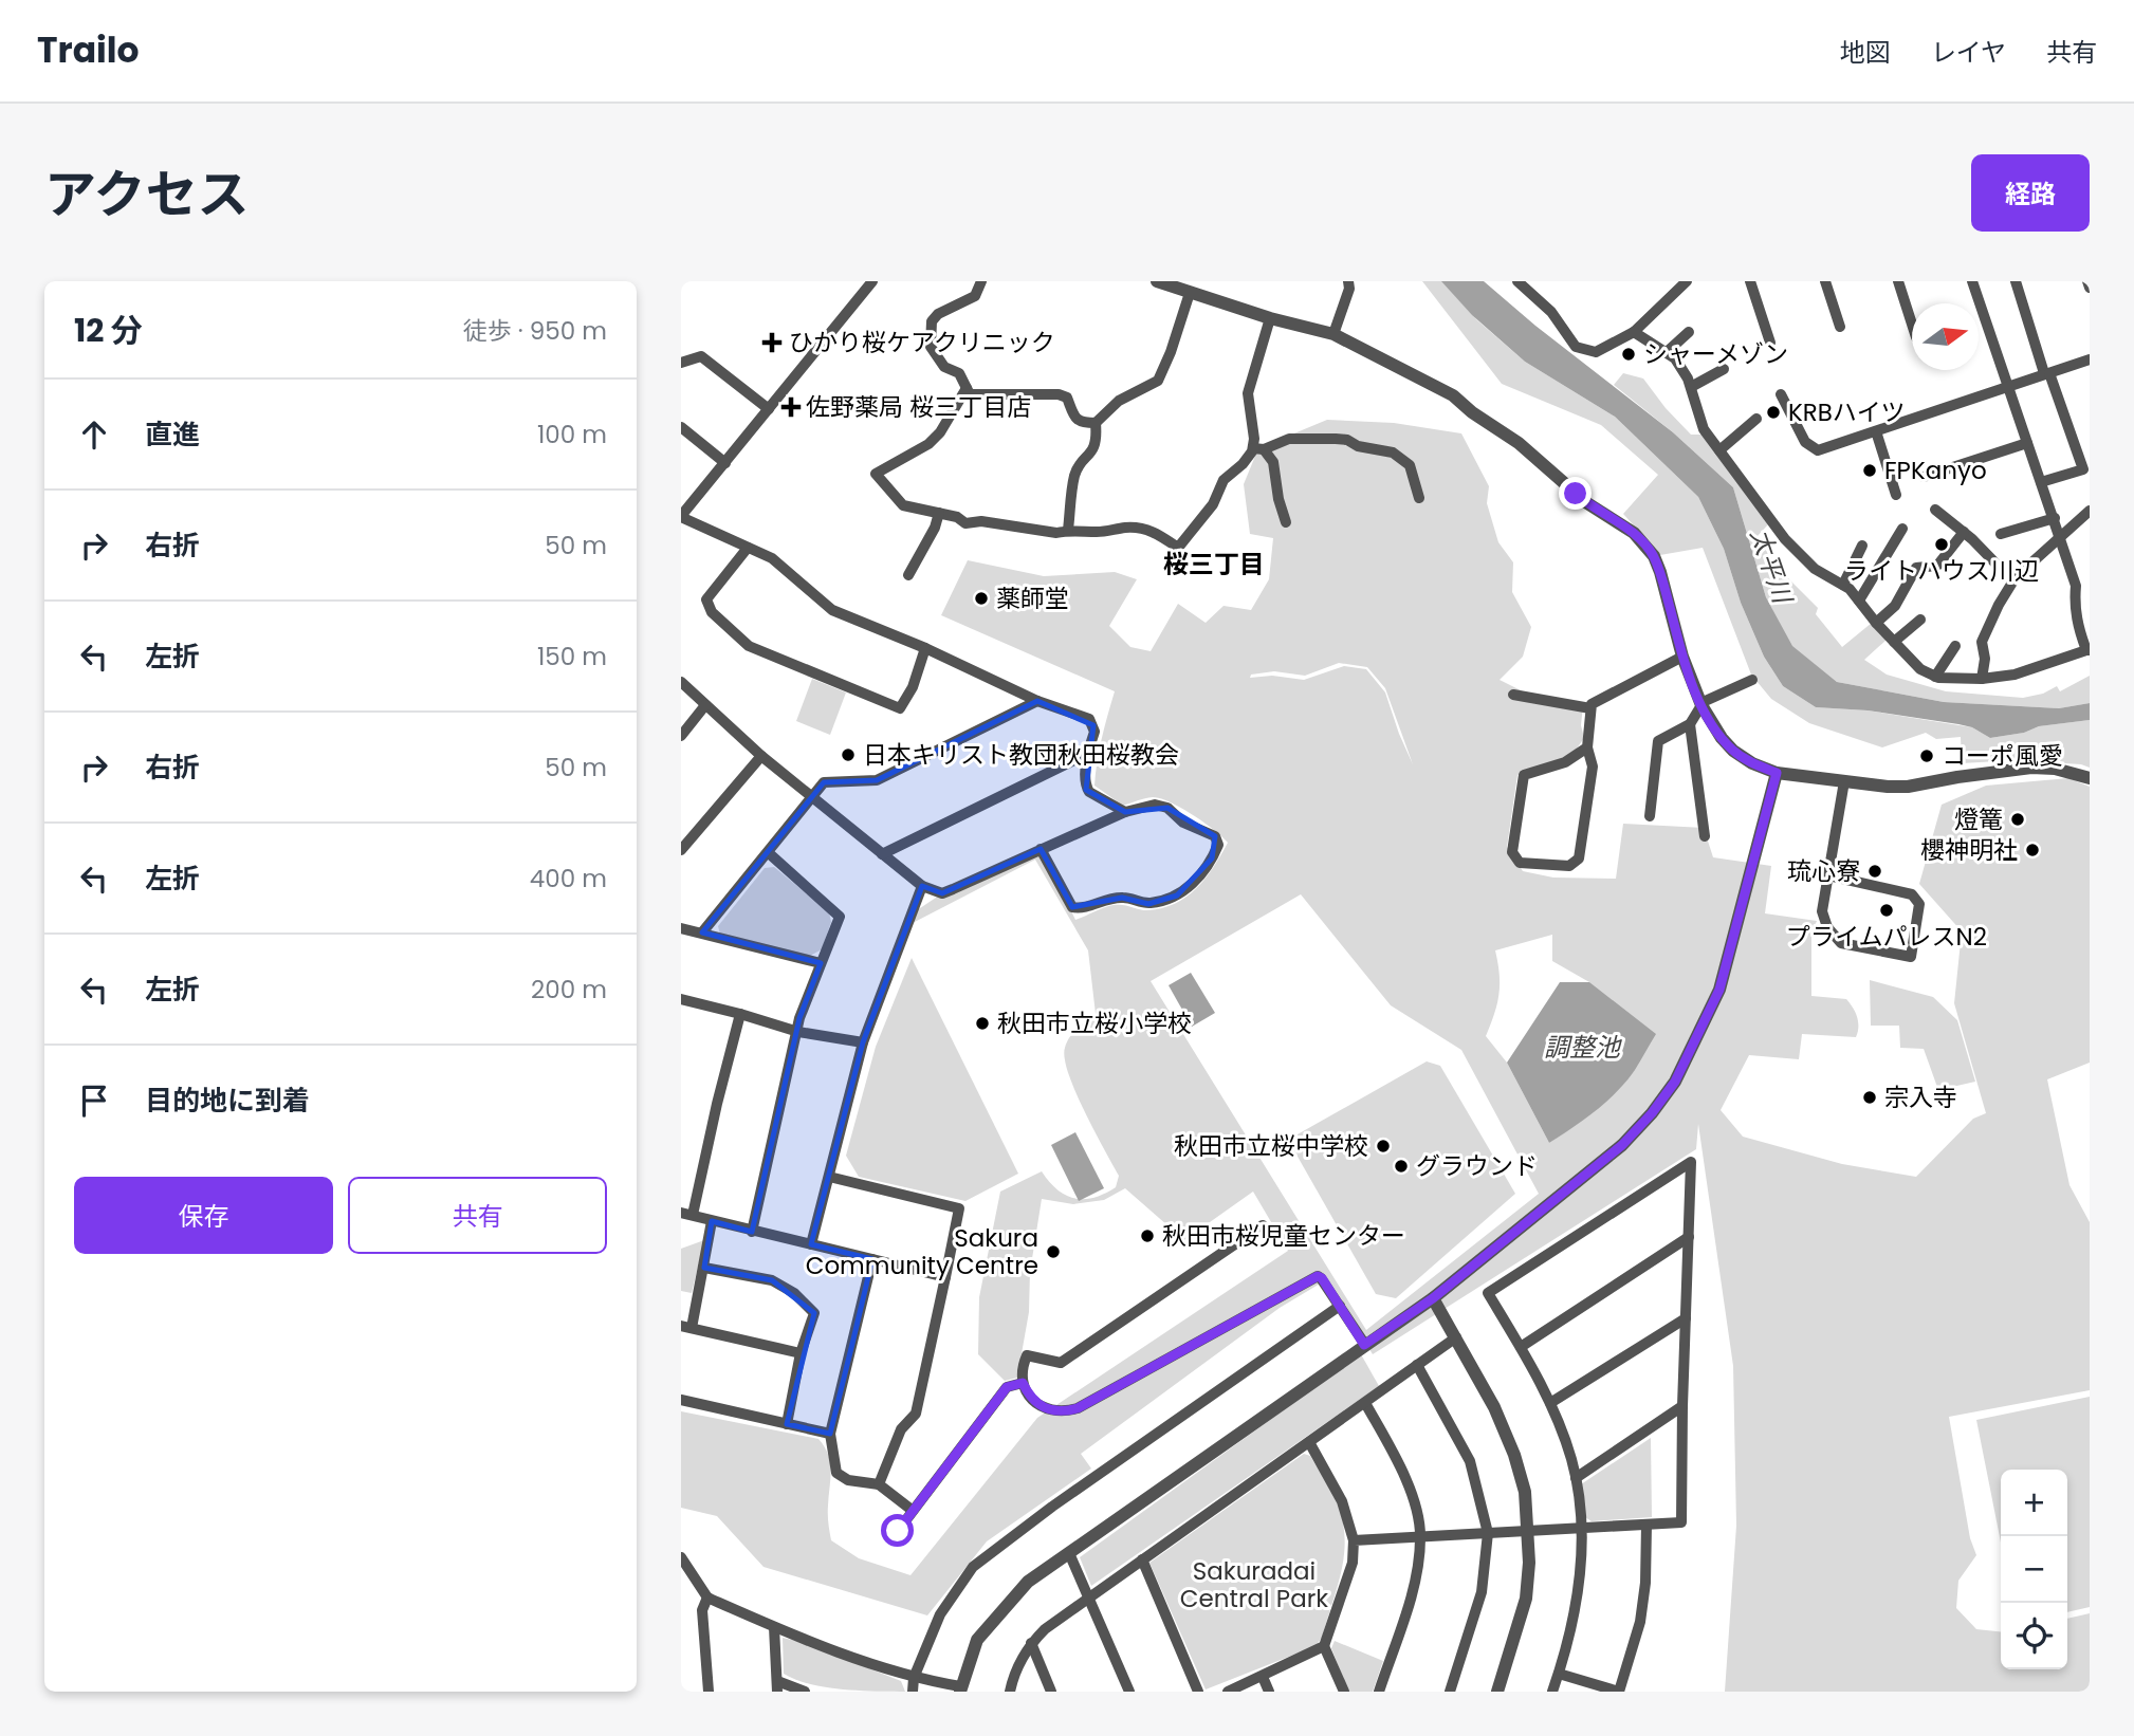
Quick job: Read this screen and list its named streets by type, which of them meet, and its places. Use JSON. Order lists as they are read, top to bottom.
{
  "districts": ["桜三丁目"],
  "water": ["太平川", "調整池"],
  "parks": ["Sakuradai Central Park"],
  "places": {
    "health": ["ひかり桜ケアクリニック", "佐野薬局 桜三丁目店"],
    "other": [
      "シャーメゾン",
      "KRBハイツ",
      "FPKanyo",
      "ライトハウス川辺",
      "薬師堂",
      "日本キリスト教団秋田桜教会",
      "コーポ風愛",
      "燈篭",
      "櫻神明社",
      "琉心寮",
      "プライムパレスN2",
      "秋田市立桜小学校",
      "宗入寺",
      "秋田市立桜中学校",
      "グラウンド",
      "秋田市桜児童センター",
      "Sakura Community Centre"
    ]
  },
  "north": "right",
  "page": {
    "header": "Trailo",
    "nav": ["地図", "レイヤ", "共有"],
    "title": "アクセス",
    "buttons": [
      "経路",
      ["保存", "共有"]
    ],
    "heading": ["12 分", "徒歩 · 950 m"],
    "list": [
      ["直進", "100 m"],
      ["右折", "50 m"],
      ["左折", "150 m"],
      ["右折", "50 m"],
      ["左折", "400 m"],
      ["左折", "200 m"],
      "目的地に到着"
    ],
    "map_buttons": ["+", "−"]
  }
}
